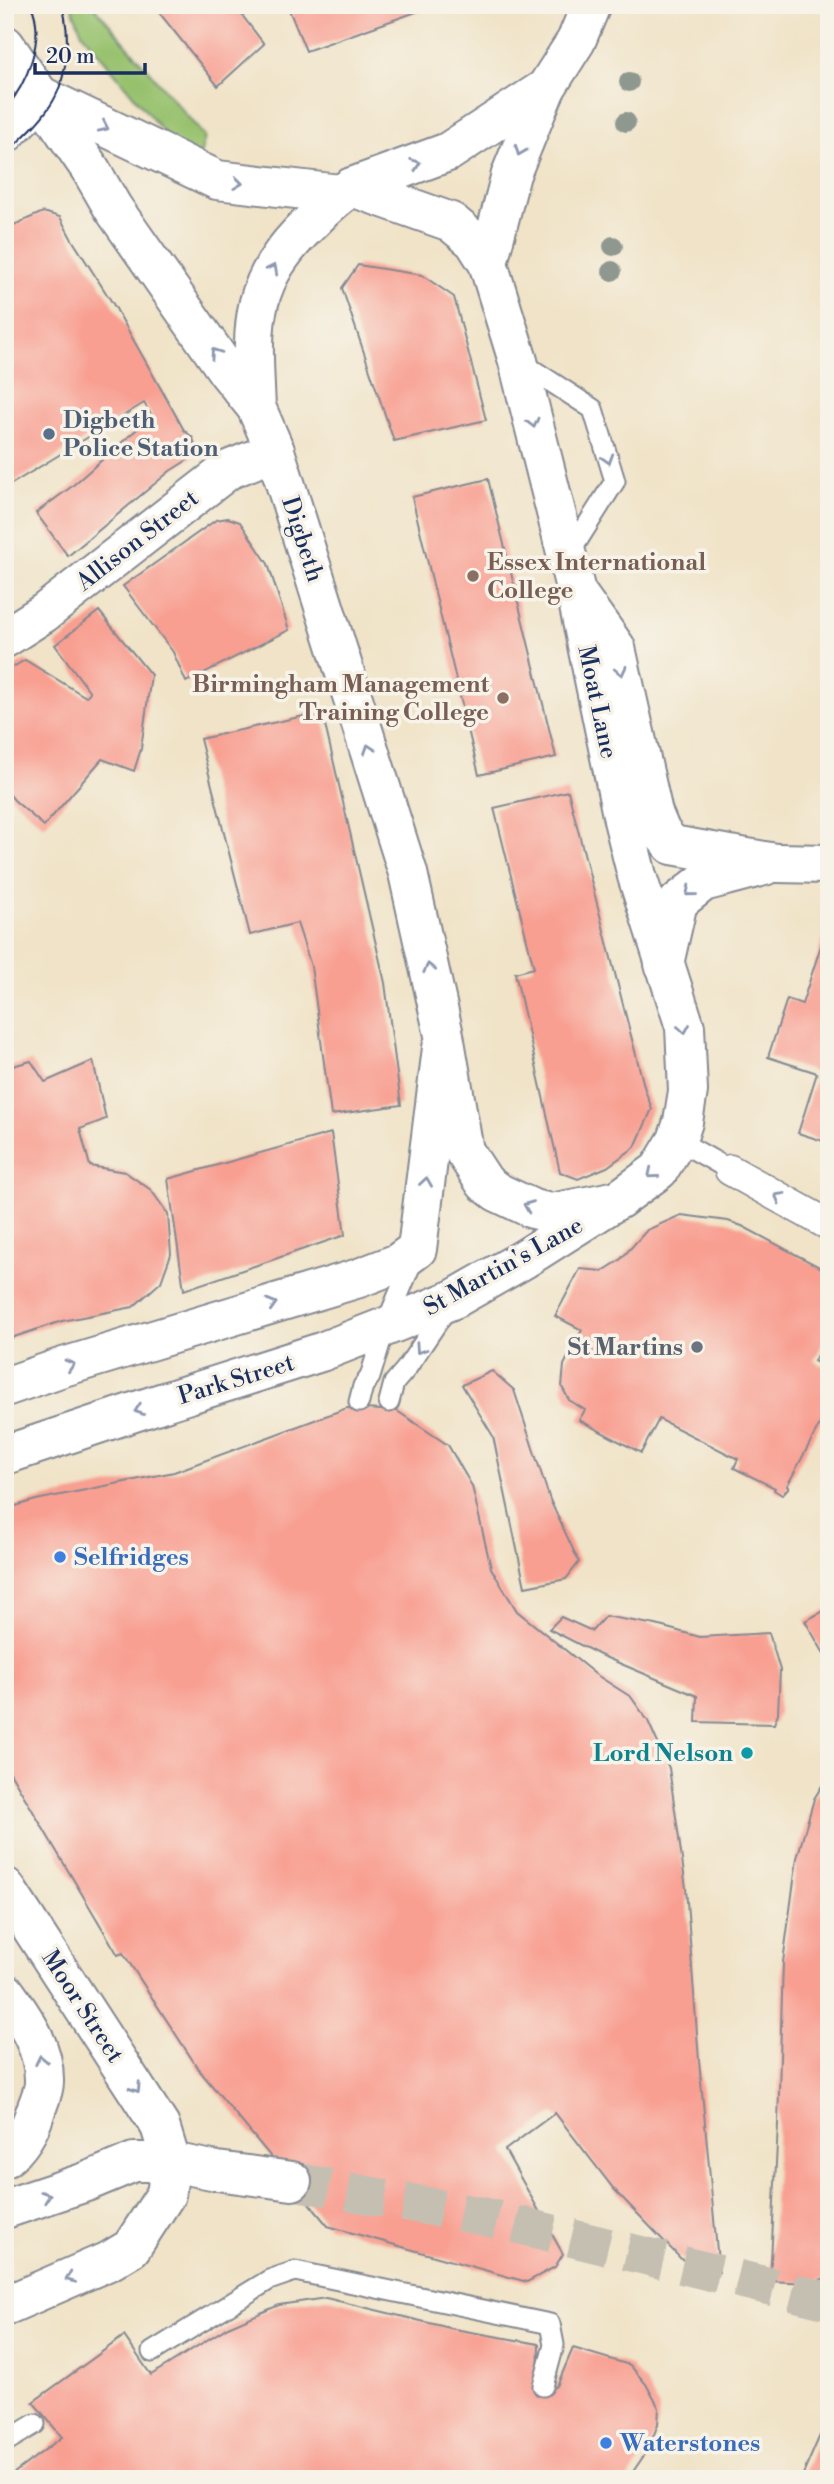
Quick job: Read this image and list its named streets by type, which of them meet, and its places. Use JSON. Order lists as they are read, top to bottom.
{
  "streets": {
    "street": [
      "Digbeth",
      "Allison Street",
      "Moat Lane",
      "St Martin's Lane",
      "Park Street",
      "Moor Street"
    ]
  },
  "crossings": [
    ["Digbeth", "Allison Street"],
    ["Digbeth", "St Martin's Lane"],
    ["Moat Lane", "St Martin's Lane"],
    ["St Martin's Lane", "Park Street"]
  ],
  "one_way": ["Moat Lane", "Moor Street"],
  "places": [
    "Digbeth Police Station",
    "Essex International College",
    "Birmingham Management Training College",
    "St Martins",
    "Selfridges",
    "Lord Nelson",
    "Waterstones"
  ],
  "scale_bar": "20 m"
}
